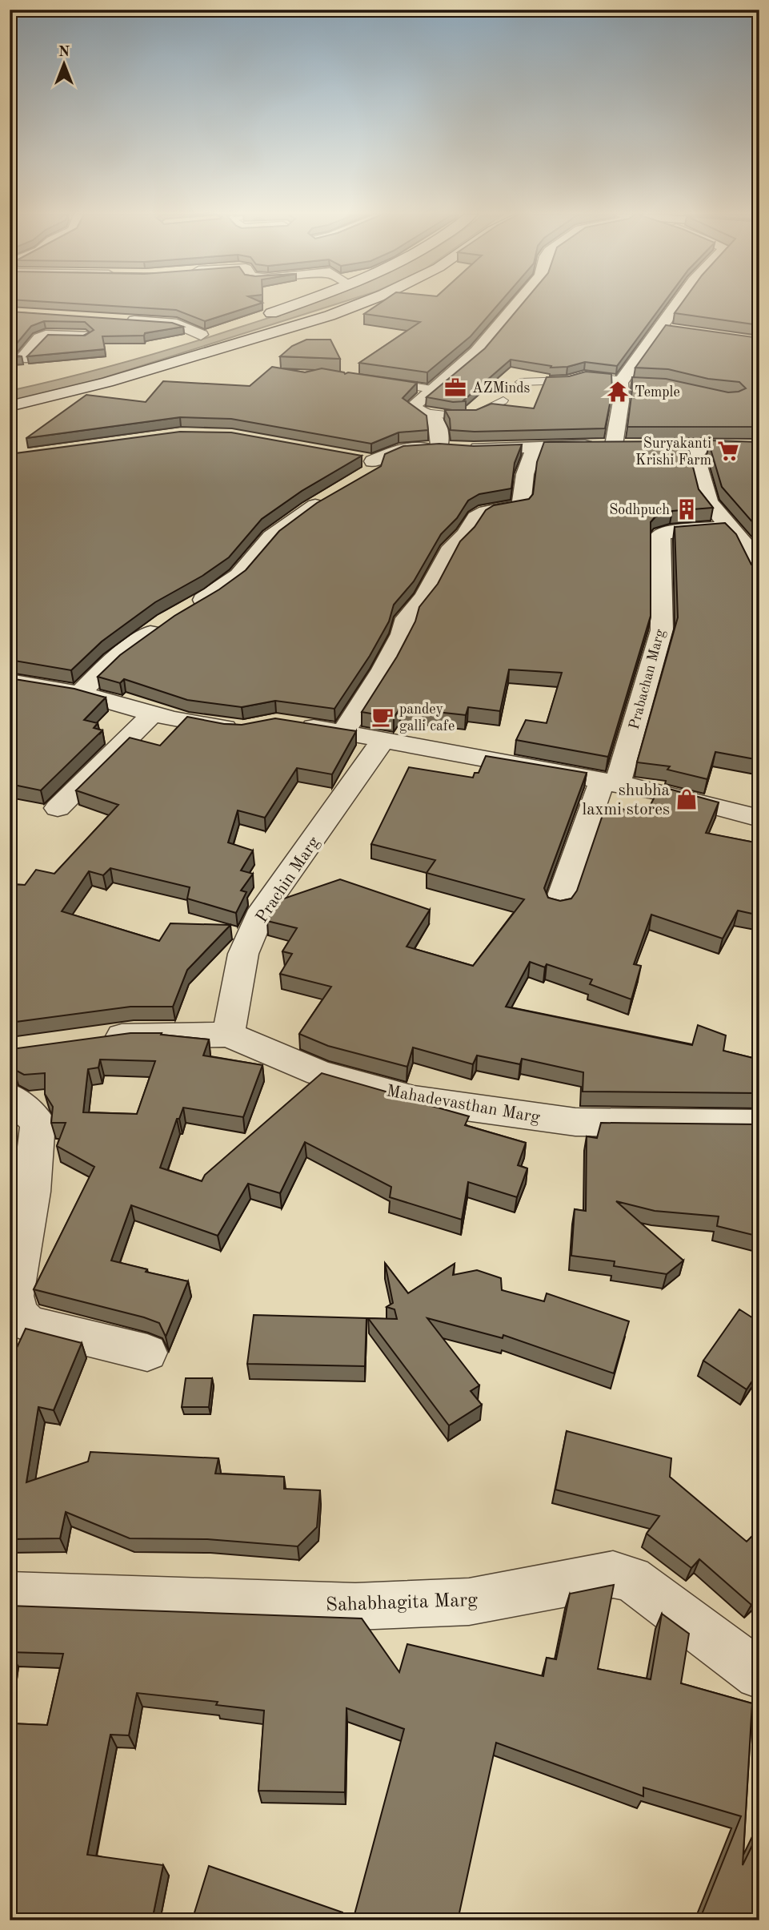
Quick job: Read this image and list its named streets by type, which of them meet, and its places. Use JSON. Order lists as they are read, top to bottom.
{
  "streets": {
    "street": [
      "Prabachan Marg",
      "Prachin Marg",
      "Mahadevasthan Marg",
      "Sahabhagita Marg"
    ]
  },
  "crossings": [
    ["Prachin Marg", "Mahadevasthan Marg"]
  ],
  "places": {
    "office": ["AZMinds"],
    "temple": ["Temple"],
    "supermarket": ["Suryakanti Krishi Farm"],
    "building": ["Sodhpuch"],
    "cafe": ["pandey galli cafe"],
    "shop": ["shubha laxmi stores"]
  },
  "north": "top"
}
